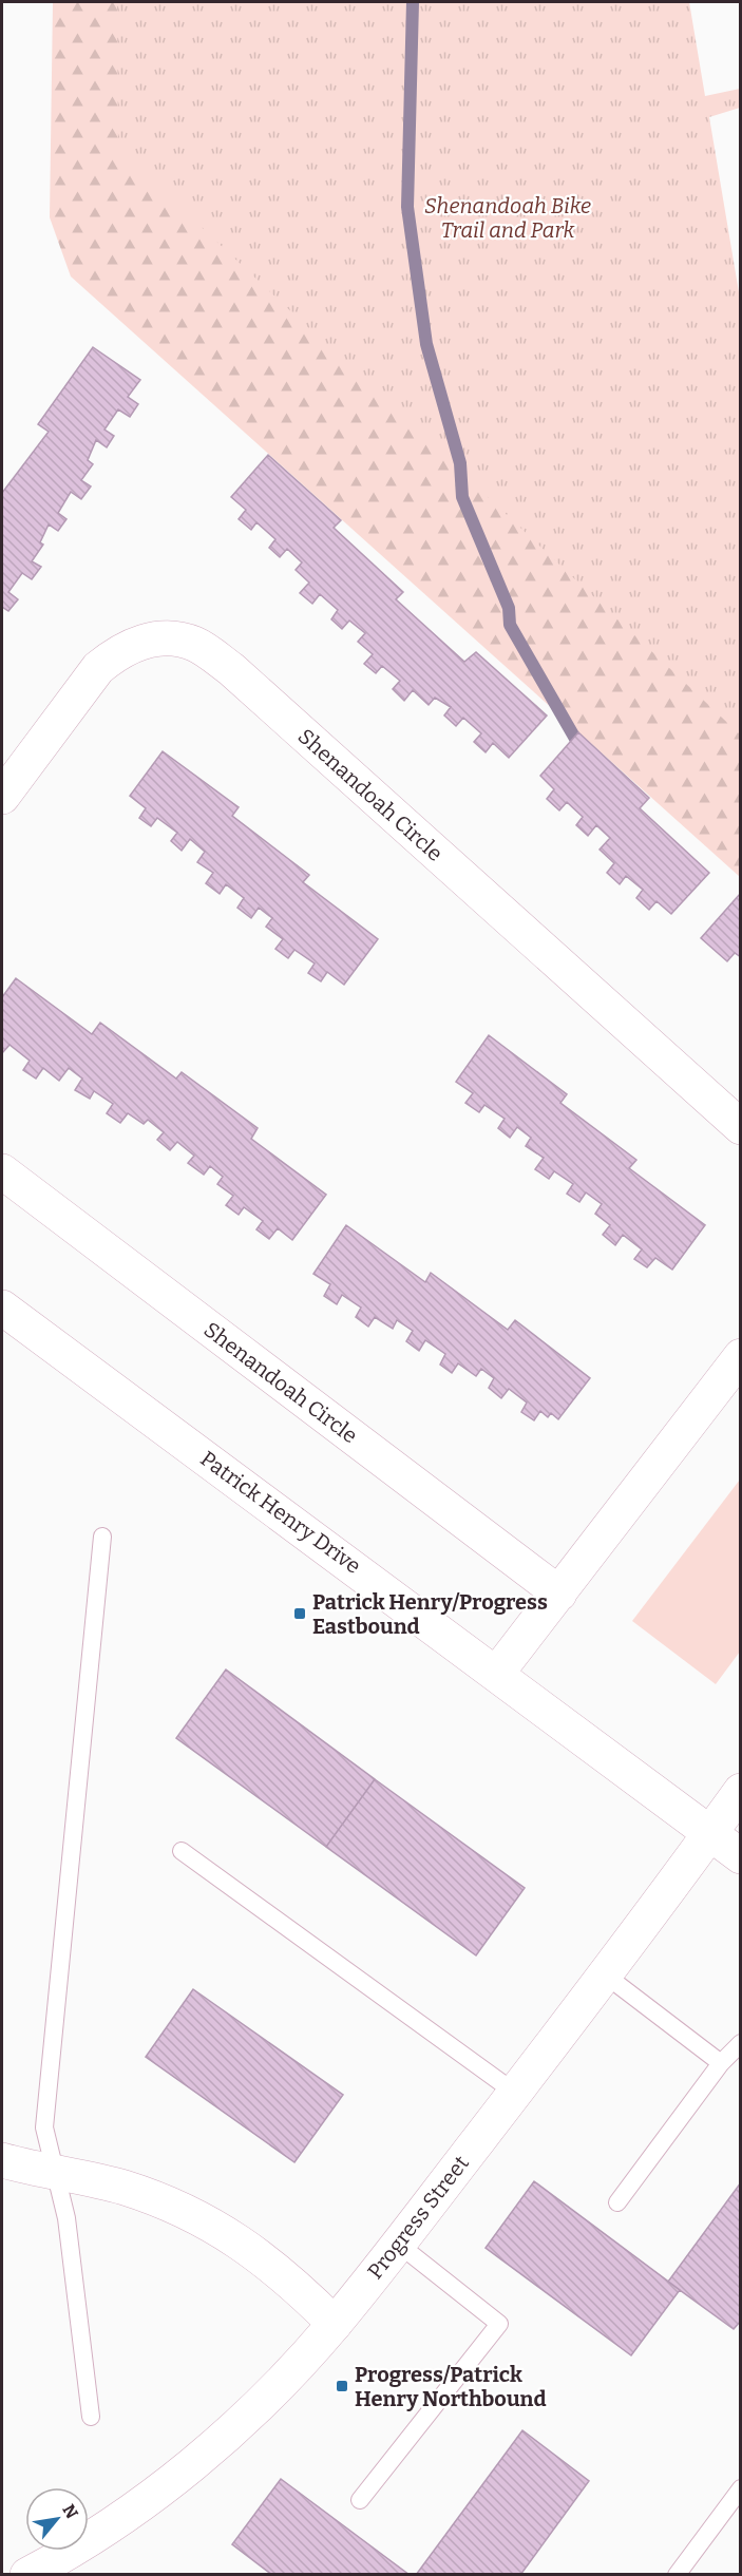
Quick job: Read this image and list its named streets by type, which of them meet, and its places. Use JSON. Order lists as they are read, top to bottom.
{
  "streets": {
    "street": ["Shenandoah Circle", "Patrick Henry Drive", "Progress Street"]
  },
  "crossings": [
    ["Patrick Henry Drive", "Progress Street"]
  ],
  "parks": ["Shenandoah Bike Trail and Park"],
  "places": {
    "transit": ["Patrick Henry/Progress Eastbound", "Progress/Patrick Henry Northbound"]
  },
  "north": "top right"
}
